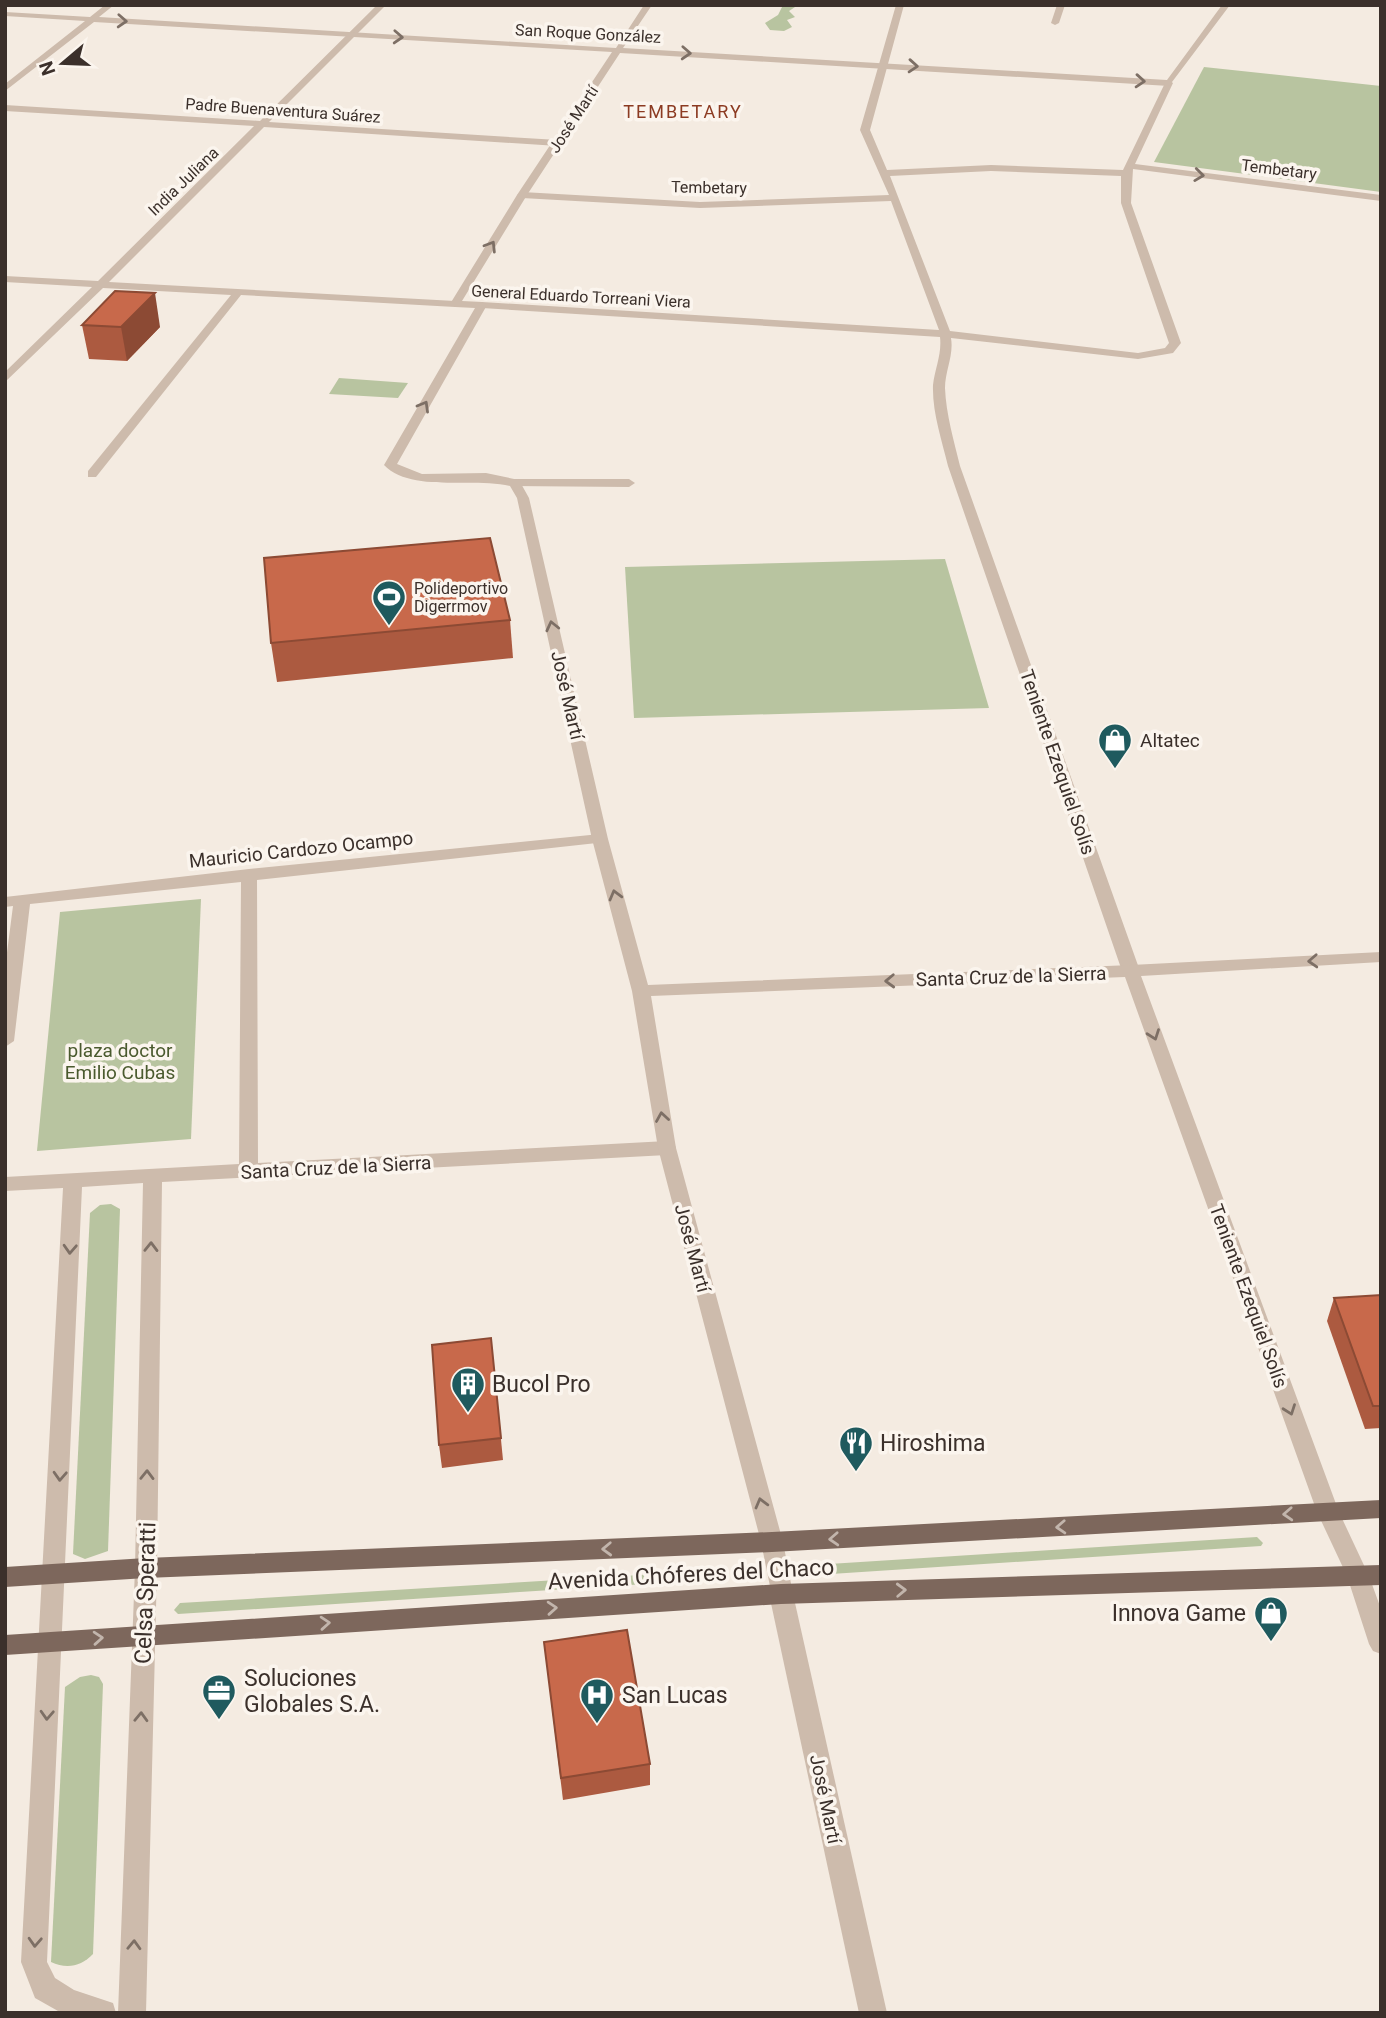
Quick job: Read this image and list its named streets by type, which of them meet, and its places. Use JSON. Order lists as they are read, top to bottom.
{
  "streets": {
    "main road": ["Avenida Chóferes del Chaco"],
    "street": [
      "San Roque González",
      "Padre Buenaventura Suárez",
      "José Martí",
      "Tembetary",
      "India Juliana",
      "General Eduardo Torreani Viera",
      "Teniente Ezequiel Solís",
      "Mauricio Cardozo Ocampo",
      "Santa Cruz de la Sierra",
      "Celsa Speratti"
    ]
  },
  "crossings": [
    ["San Roque González", "José Martí"],
    ["San Roque González", "India Juliana"],
    ["San Roque González", "Teniente Ezequiel Solís"],
    ["Padre Buenaventura Suárez", "José Martí"],
    ["Padre Buenaventura Suárez", "India Juliana"],
    ["José Martí", "Tembetary"],
    ["José Martí", "General Eduardo Torreani Viera"],
    ["José Martí", "Mauricio Cardozo Ocampo"],
    ["José Martí", "Santa Cruz de la Sierra"],
    ["José Martí", "Avenida Chóferes del Chaco"],
    ["Tembetary", "General Eduardo Torreani Viera"],
    ["Tembetary", "Teniente Ezequiel Solís"],
    ["India Juliana", "General Eduardo Torreani Viera"],
    ["General Eduardo Torreani Viera", "Teniente Ezequiel Solís"],
    ["Teniente Ezequiel Solís", "Santa Cruz de la Sierra"],
    ["Teniente Ezequiel Solís", "Avenida Chóferes del Chaco"],
    ["Santa Cruz de la Sierra", "Celsa Speratti"],
    ["Avenida Chóferes del Chaco", "Celsa Speratti"]
  ],
  "one_way": ["San Roque González", "José Martí", "Santa Cruz de la Sierra"],
  "districts": ["TEMBETARY"],
  "parks": ["plaza doctor Emilio Cubas"],
  "places": {
    "sports": ["Polideportivo Digerrmov"],
    "shop": ["Altatec", "Innova Game"],
    "building": ["Bucol Pro"],
    "restaurant": ["Hiroshima"],
    "office": ["Soluciones Globales S.A."],
    "hospital": ["San Lucas"]
  },
  "north": "left"
}
